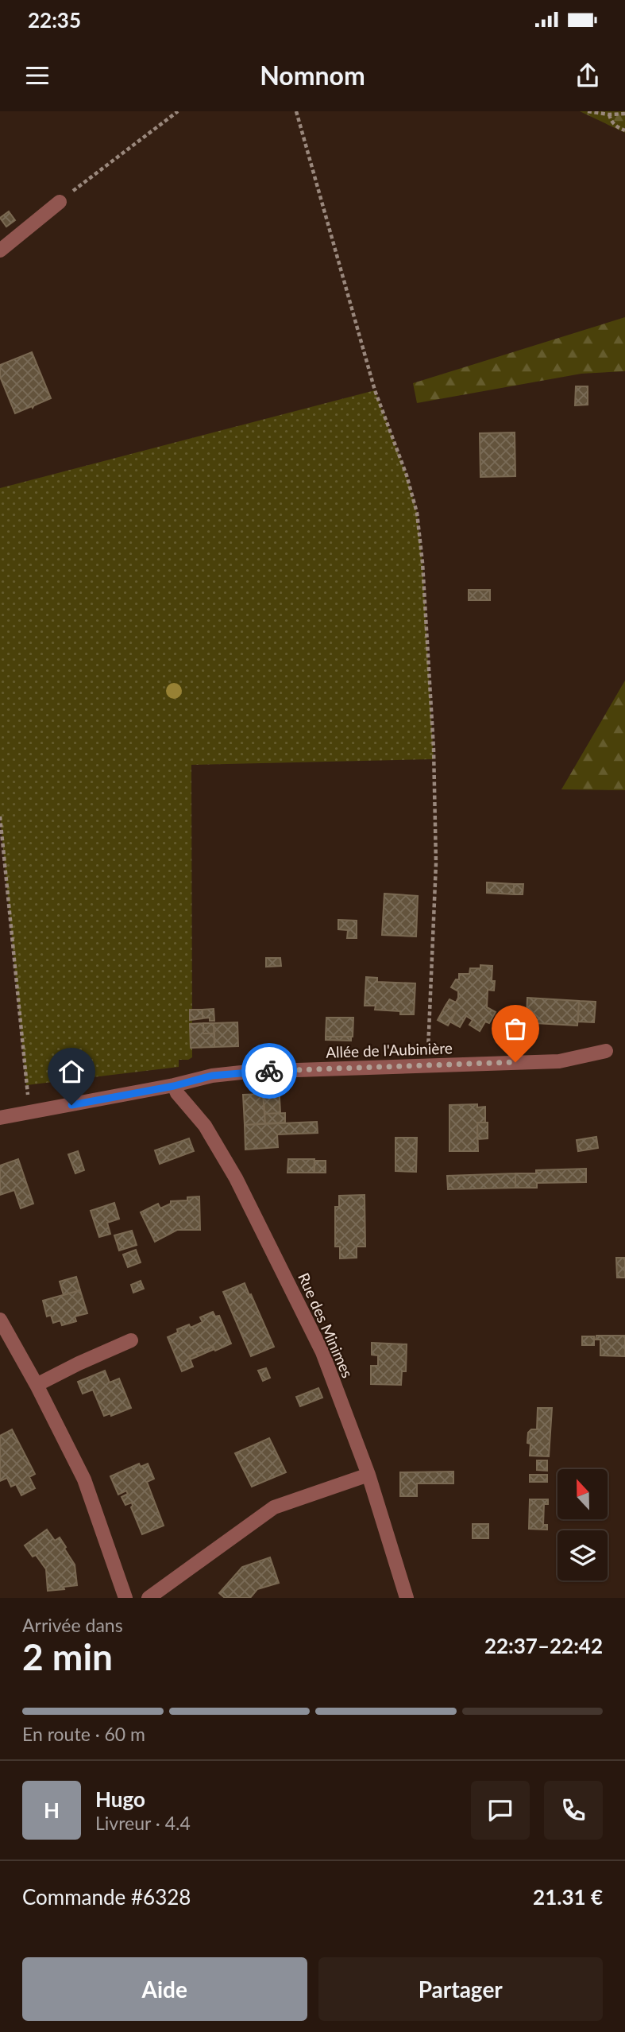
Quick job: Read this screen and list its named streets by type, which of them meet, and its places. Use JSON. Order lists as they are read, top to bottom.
{
  "streets": {
    "street": ["Allée de l'Aubinière", "Rue des Minimes"]
  },
  "crossings": [
    ["Allée de l'Aubinière", "Rue des Minimes"]
  ],
  "north": "top",
  "page": {
    "status": "22:35",
    "header": "Nomnom",
    "heading": ["2 min", "Arrivée dans", "22:37–22:42"],
    "panel": [
      "Hugo",
      "Livreur · 4.4",
      "Commande #6328",
      "21.31 €"
    ],
    "bar": "En route · 60 m",
    "round": "H",
    "buttons": ["Aide", "Partager"]
  }
}
